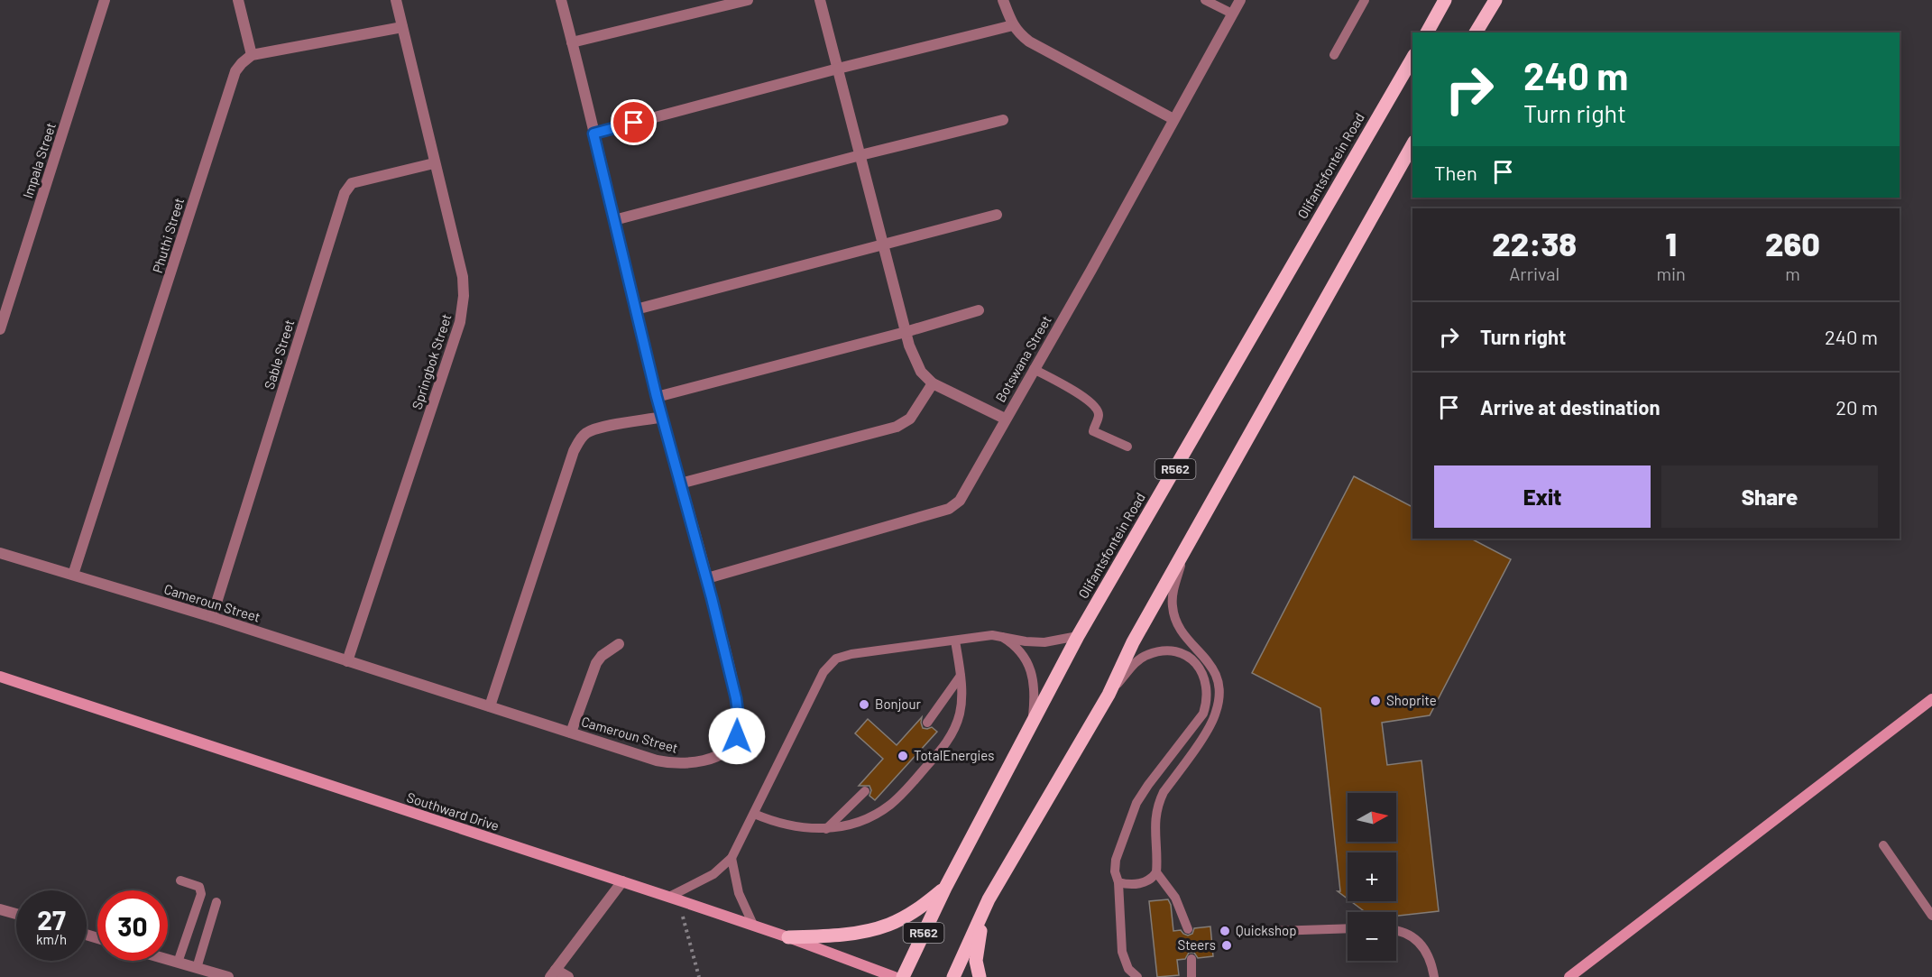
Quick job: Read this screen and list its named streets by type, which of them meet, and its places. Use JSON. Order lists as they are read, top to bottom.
{
  "streets": {
    "main road": ["Olifantsfontein Road", "R562", "Southward Drive"],
    "street": [
      "Impala Street",
      "Phuthi Street",
      "Sable Street",
      "Botswana Street",
      "Springbok Street",
      "Cameroun Street"
    ]
  },
  "crossings": [
    ["Phuthi Street", "Cameroun Street"],
    ["Sable Street", "Springbok Street"],
    ["Sable Street", "Cameroun Street"],
    ["Botswana Street", "Cameroun Street"],
    ["Springbok Street", "Cameroun Street"]
  ],
  "places": [
    "Shoprite",
    "Bonjour",
    "TotalEnergies",
    "Quickshop",
    "Steers"
  ],
  "north": "right",
  "page": {
    "turn": ["240 m", "Turn right"],
    "then": "Then",
    "eta": [
      "22:38",
      "Arrival",
      "1",
      "min",
      "260",
      "m"
    ],
    "list": [
      {
        "name": "Turn right",
        "value": "240 m"
      },
      {
        "name": "Arrive at destination",
        "value": "20 m"
      }
    ],
    "buttons": ["Exit", "Share"],
    "map_buttons": ["+", "−"],
    "speed": "27 km/h",
    "limit": "30"
  }
}
